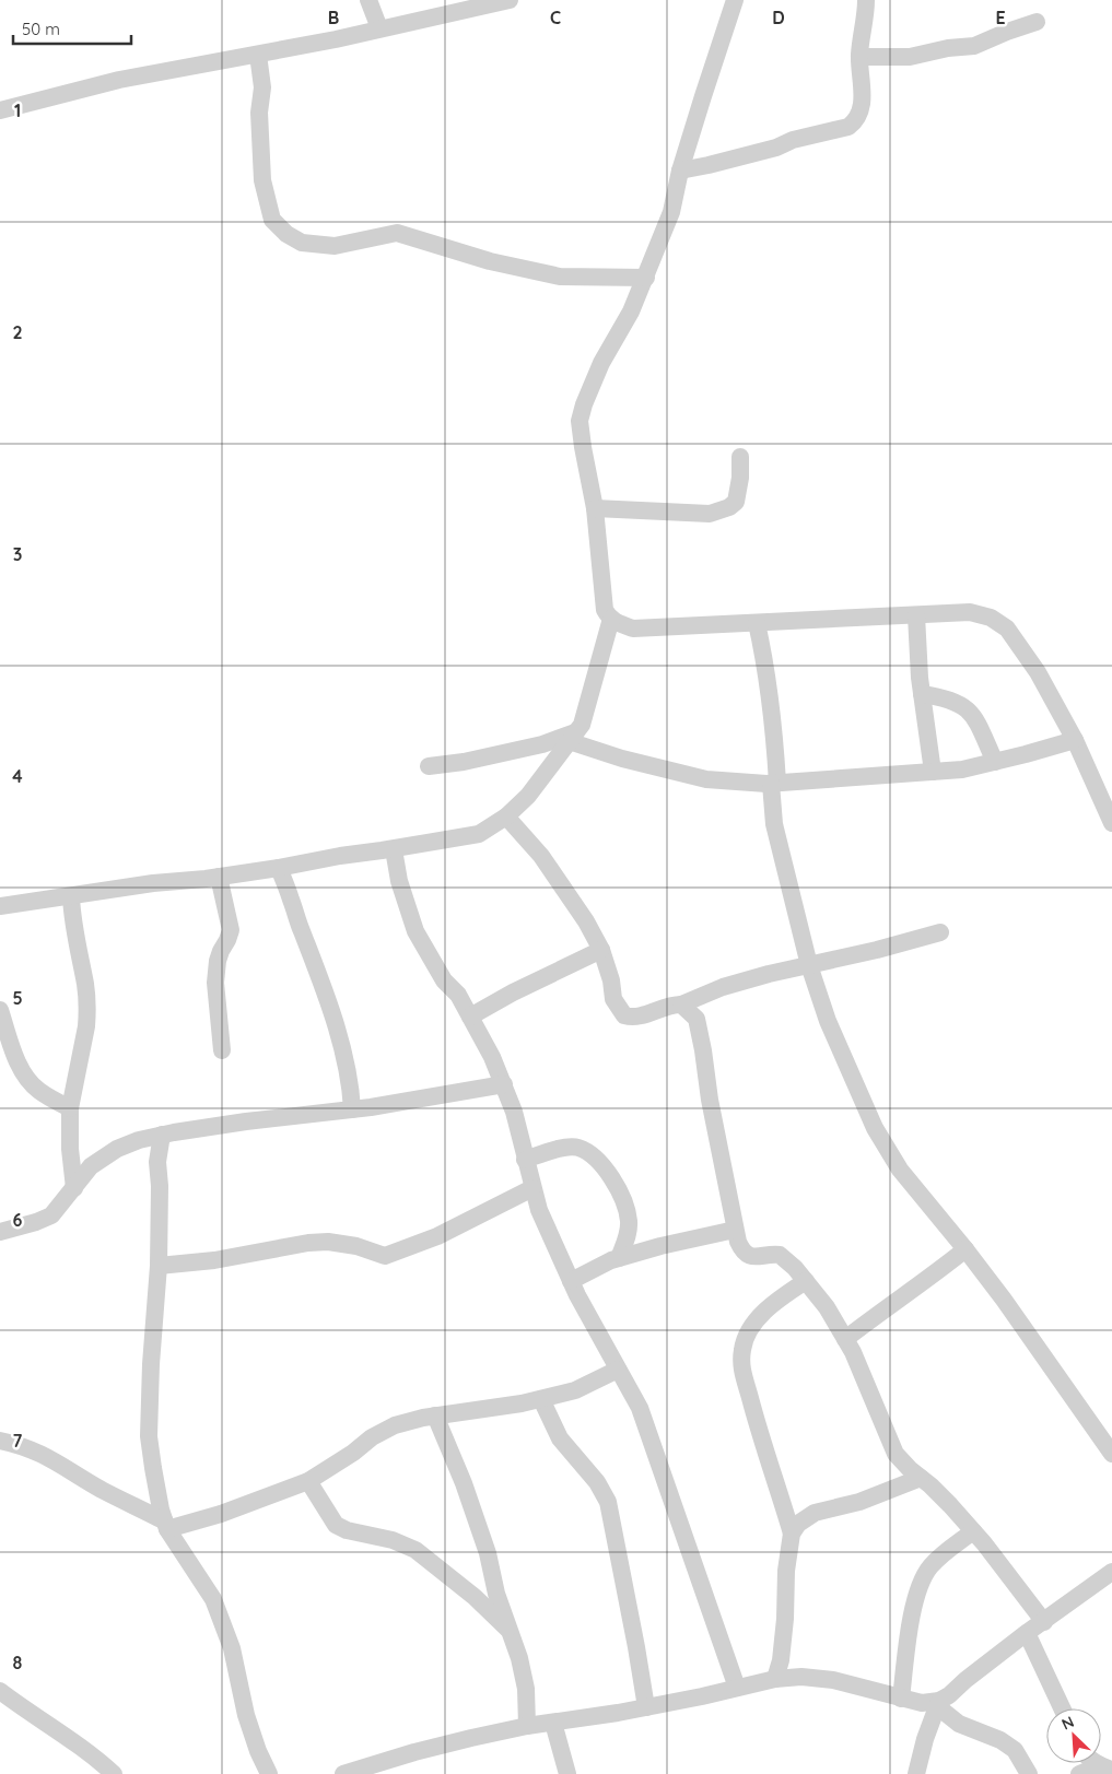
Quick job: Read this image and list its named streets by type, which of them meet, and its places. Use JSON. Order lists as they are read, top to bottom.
{
  "scale_bar": "50 m",
  "north": "top left",
  "grid": {
    "columns": [
      "B",
      "C",
      "D",
      "E"
    ],
    "rows": [
      "1",
      "2",
      "3",
      "4",
      "5",
      "6",
      "7",
      "8"
    ]
  }
}
